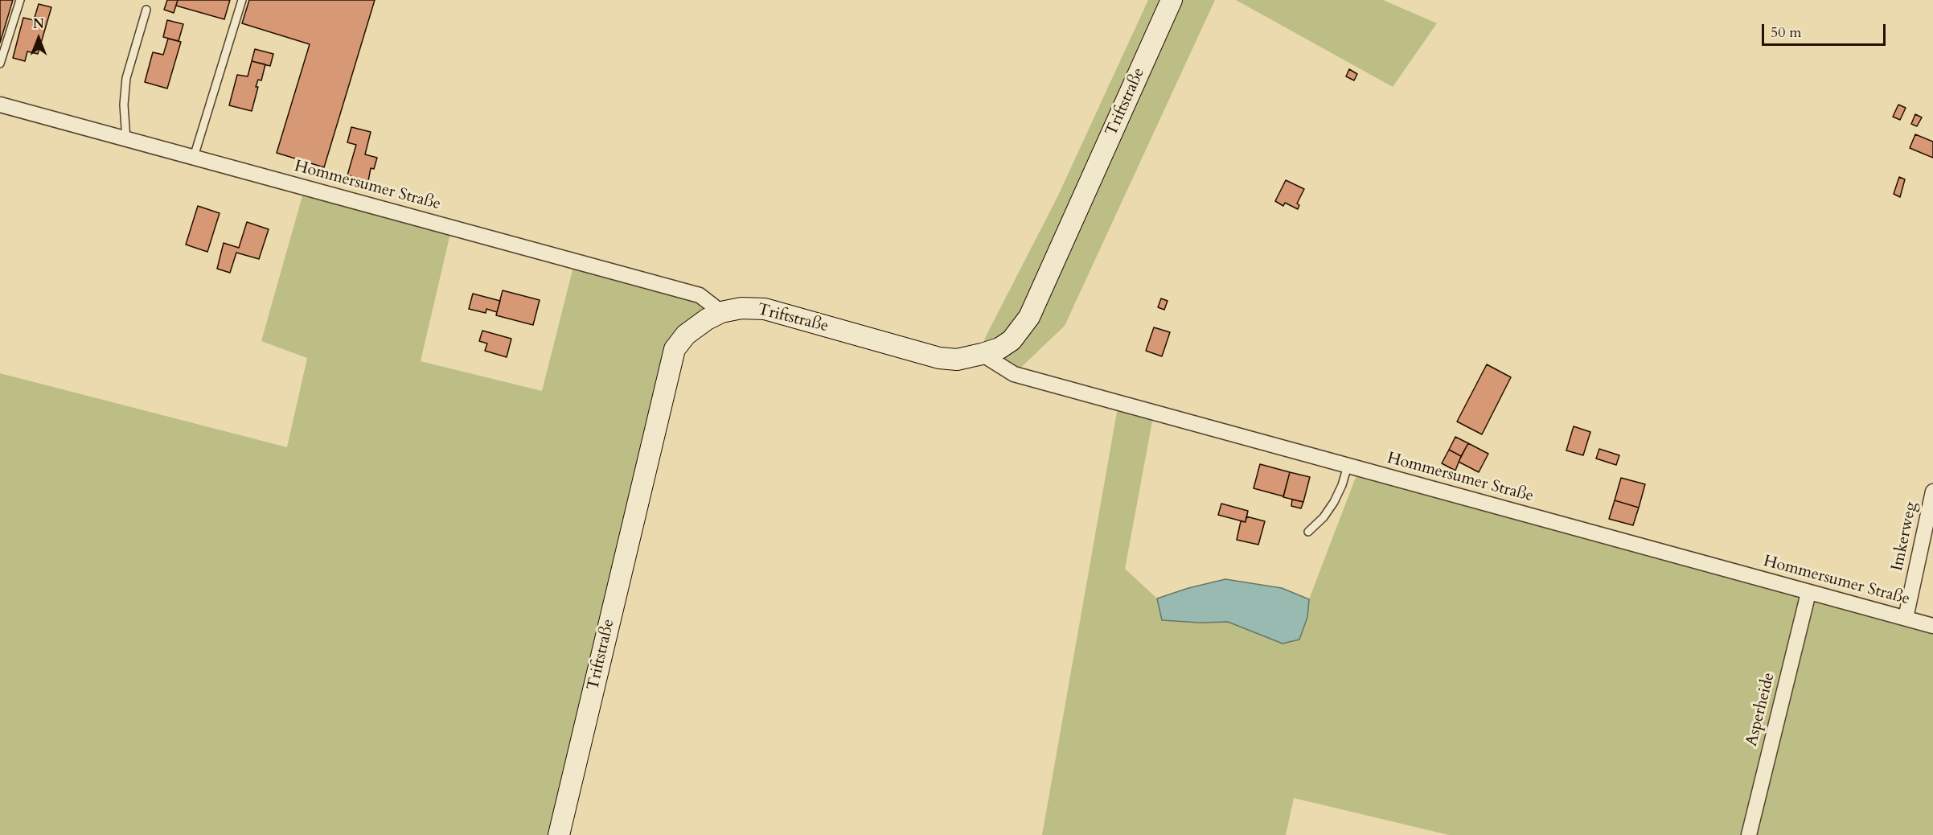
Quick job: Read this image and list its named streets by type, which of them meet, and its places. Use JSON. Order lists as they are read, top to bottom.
{
  "streets": {
    "street": [
      "Triftstraße",
      "Hommersumer Straße",
      "Imkerweg",
      "Asperheide"
    ]
  },
  "crossings": [
    ["Triftstraße", "Hommersumer Straße"],
    ["Hommersumer Straße", "Imkerweg"],
    ["Hommersumer Straße", "Asperheide"]
  ],
  "scale_bar": "50 m",
  "north": "top"
}
